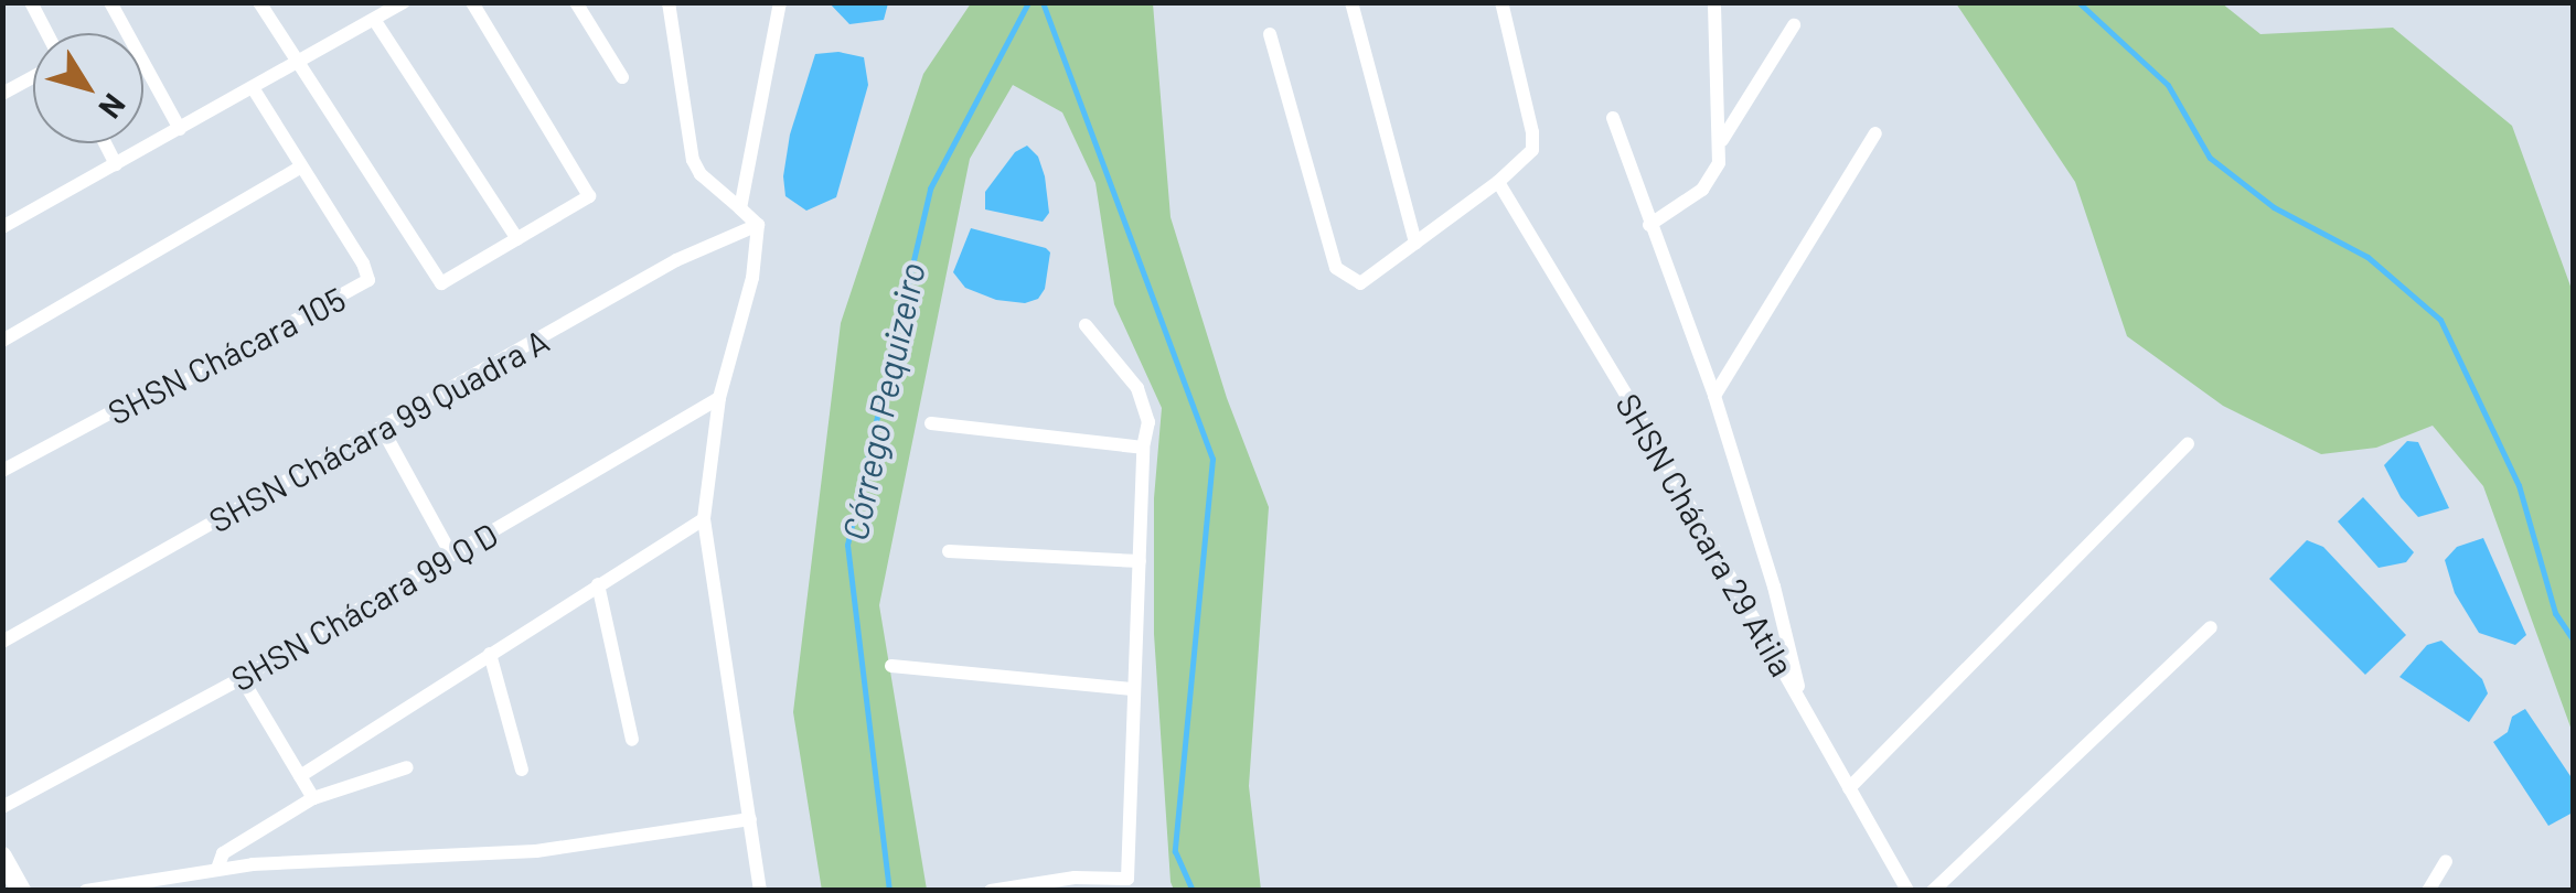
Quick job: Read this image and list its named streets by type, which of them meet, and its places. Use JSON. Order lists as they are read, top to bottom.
{
  "streets": {
    "street": [
      "SHSN Chácara 105",
      "SHSN Chácara 99 Quadra A",
      "SHSN Chácara 29 Atila",
      "SHSN Chácara 99 Q D"
    ]
  },
  "water": ["Córrego Pequizeiro"],
  "north": "bottom right"
}
